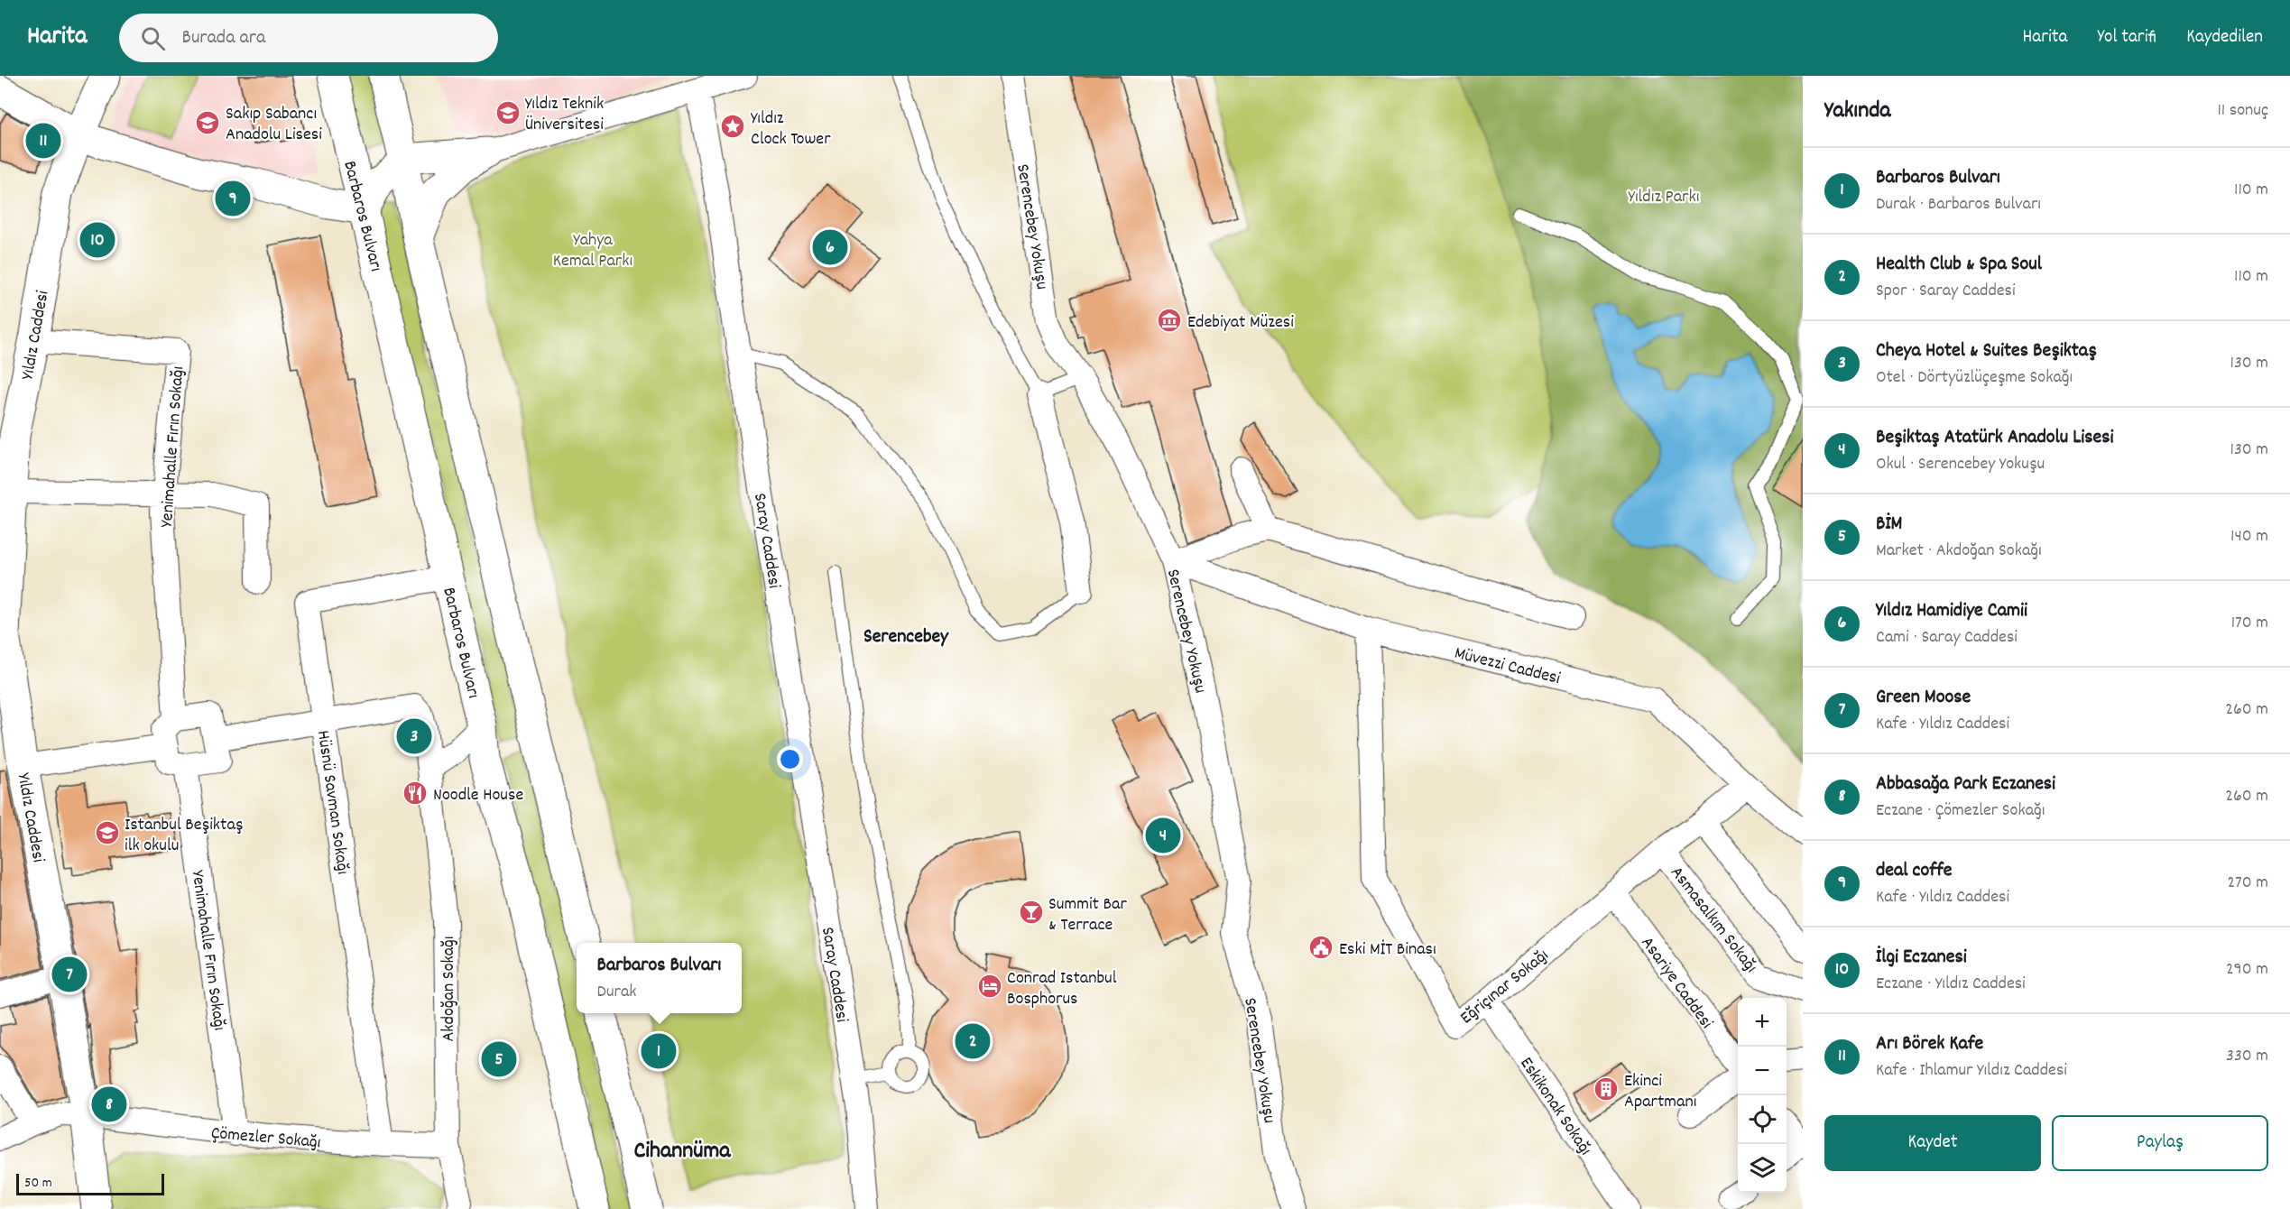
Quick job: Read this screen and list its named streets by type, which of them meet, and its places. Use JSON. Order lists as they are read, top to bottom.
{
  "streets": {
    "main road": ["Barbaros Bulvarı", "Yıldız Caddesi"],
    "street": [
      "Serencebey Yokuşu",
      "Yenimahalle Fırın Sokağı",
      "Saray Caddesi",
      "Müvezzi Caddesi",
      "Hüsnü Savman Sokağı",
      "Asmasalkım Sokağı",
      "Asariye Caddesi",
      "Eğriçınar Sokağı",
      "Akdoğan Sokağı",
      "Eskikonak Sokağı",
      "Çömezler Sokağı"
    ]
  },
  "crossings": [
    ["Barbaros Bulvarı", "Hüsnü Savman Sokağı"],
    ["Serencebey Yokuşu", "Müvezzi Caddesi"],
    ["Yıldız Caddesi", "Yenimahalle Fırın Sokağı"],
    ["Yıldız Caddesi", "Çömezler Sokağı"],
    ["Yenimahalle Fırın Sokağı", "Çömezler Sokağı"],
    ["Müvezzi Caddesi", "Eğriçınar Sokağı"],
    ["Hüsnü Savman Sokağı", "Akdoğan Sokağı"],
    ["Hüsnü Savman Sokağı", "Çömezler Sokağı"],
    ["Asmasalkım Sokağı", "Eğriçınar Sokağı"],
    ["Asariye Caddesi", "Eğriçınar Sokağı"],
    ["Eğriçınar Sokağı", "Eskikonak Sokağı"],
    ["Akdoğan Sokağı", "Çömezler Sokağı"]
  ],
  "districts": ["Serencebey", "Cihannüma"],
  "parks": ["Yıldız Parkı", "Yahya Kemal Parkı"],
  "places": {
    "school or university": ["Yıldız Teknik Üniversitesi", "Sakıp Sabancı Anadolu Lisesi", "Istanbul Beşiktaş ilk okulu"],
    "place": ["Yıldız Clock Tower"],
    "museum": ["Edebiyat Müzesi"],
    "restaurant": ["Noodle House"],
    "bar": ["Summit Bar & Terrace"],
    "public building": ["Eski MİT Binası"],
    "hotel": ["Conrad Istanbul Bosphorus"],
    "building": ["Ekinci Apartmanı"]
  },
  "scale_bar": "50 m",
  "page": {
    "header": "Harita",
    "search": "Burada ara",
    "nav": ["Harita", "Yol tarifi", "Kaydedilen"],
    "heading": ["Yakında", "11 sonuç"],
    "pins": [
      "11",
      "9",
      "10",
      "6",
      "3",
      "4",
      "7",
      "2",
      "1",
      "5",
      "8"
    ],
    "list": [
      {
        "mark": "1",
        "name": "Barbaros Bulvarı",
        "note": "Durak · Barbaros Bulvarı",
        "value": "110 m"
      },
      {
        "mark": "2",
        "name": "Health Club & Spa Soul",
        "note": "Spor · Saray Caddesi",
        "value": "110 m"
      },
      {
        "mark": "3",
        "name": "Cheya Hotel & Suites Beşiktaş",
        "note": "Otel · Dörtyüzlüçeşme Sokağı",
        "value": "130 m"
      },
      {
        "mark": "4",
        "name": "Beşiktaş Atatürk Anadolu Lisesi",
        "note": "Okul · Serencebey Yokuşu",
        "value": "130 m"
      },
      {
        "mark": "5",
        "name": "BİM",
        "note": "Market · Akdoğan Sokağı",
        "value": "140 m"
      },
      {
        "mark": "6",
        "name": "Yıldız Hamidiye Camii",
        "note": "Cami · Saray Caddesi",
        "value": "170 m"
      },
      {
        "mark": "7",
        "name": "Green Moose",
        "note": "Kafe · Yıldız Caddesi",
        "value": "260 m"
      },
      {
        "mark": "8",
        "name": "Abbasağa Park Eczanesi",
        "note": "Eczane · Çömezler Sokağı",
        "value": "260 m"
      },
      {
        "mark": "9",
        "name": "deal coffe",
        "note": "Kafe · Yıldız Caddesi",
        "value": "270 m"
      },
      {
        "mark": "10",
        "name": "İlgi Eczanesi",
        "note": "Eczane · Yıldız Caddesi",
        "value": "290 m"
      },
      {
        "mark": "11",
        "name": "Arı Börek Kafe",
        "note": "Kafe · Ihlamur Yıldız Caddesi",
        "value": "330 m"
      }
    ],
    "popup": ["Barbaros Bulvarı", "Durak"],
    "map_buttons": ["+", "−"],
    "buttons": ["Kaydet", "Paylaş"],
    "scale": "50 m"
  }
}
